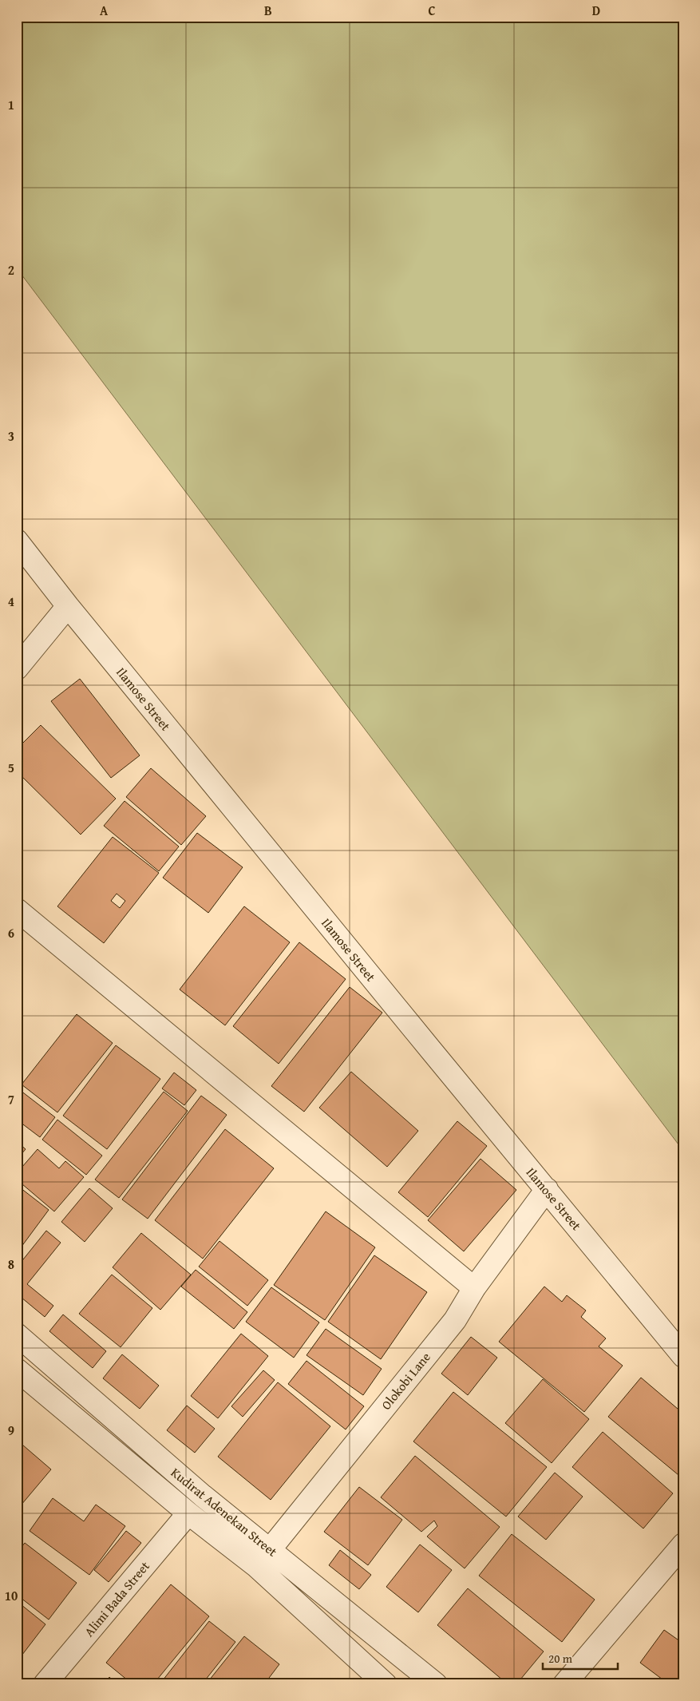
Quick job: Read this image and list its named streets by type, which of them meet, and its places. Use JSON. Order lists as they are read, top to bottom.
{
  "streets": {
    "street": [
      "Ilamose Street",
      "Olokobi Lane",
      "Kudirat Adenekan Street",
      "Alimi Bada Street"
    ]
  },
  "crossings": [
    ["Ilamose Street", "Olokobi Lane"],
    ["Olokobi Lane", "Kudirat Adenekan Street"],
    ["Kudirat Adenekan Street", "Alimi Bada Street"]
  ],
  "scale_bar": "20 m",
  "grid": {
    "columns": [
      "A",
      "B",
      "C",
      "D"
    ],
    "rows": [
      "1",
      "2",
      "3",
      "4",
      "5",
      "6",
      "7",
      "8",
      "9",
      "10"
    ]
  }
}
